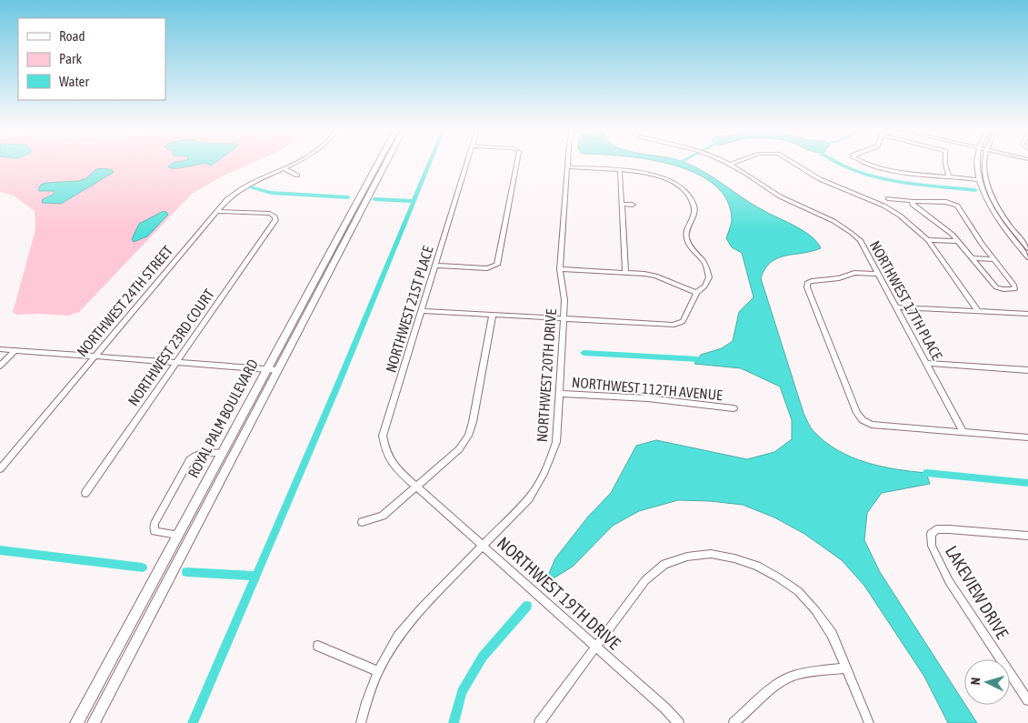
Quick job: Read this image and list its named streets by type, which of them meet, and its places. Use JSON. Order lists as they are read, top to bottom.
{
  "streets": {
    "main road": ["ROYAL PALM BOULEVARD"],
    "street": [
      "NORTHWEST 17TH PLACE",
      "NORTHWEST 24TH STREET",
      "NORTHWEST 21ST PLACE",
      "NORTHWEST 23RD COURT",
      "NORTHWEST 20TH DRIVE",
      "NORTHWEST 112TH AVENUE",
      "LAKEVIEW DRIVE",
      "NORTHWEST 19TH DRIVE"
    ]
  },
  "crossings": [
    ["NORTHWEST 24TH STREET", "NORTHWEST 23RD COURT"],
    ["NORTHWEST 21ST PLACE", "NORTHWEST 19TH DRIVE"],
    ["NORTHWEST 20TH DRIVE", "NORTHWEST 112TH AVENUE"],
    ["NORTHWEST 20TH DRIVE", "NORTHWEST 19TH DRIVE"]
  ],
  "legend": ["Road", "Park", "Water"],
  "north": "left"
}
